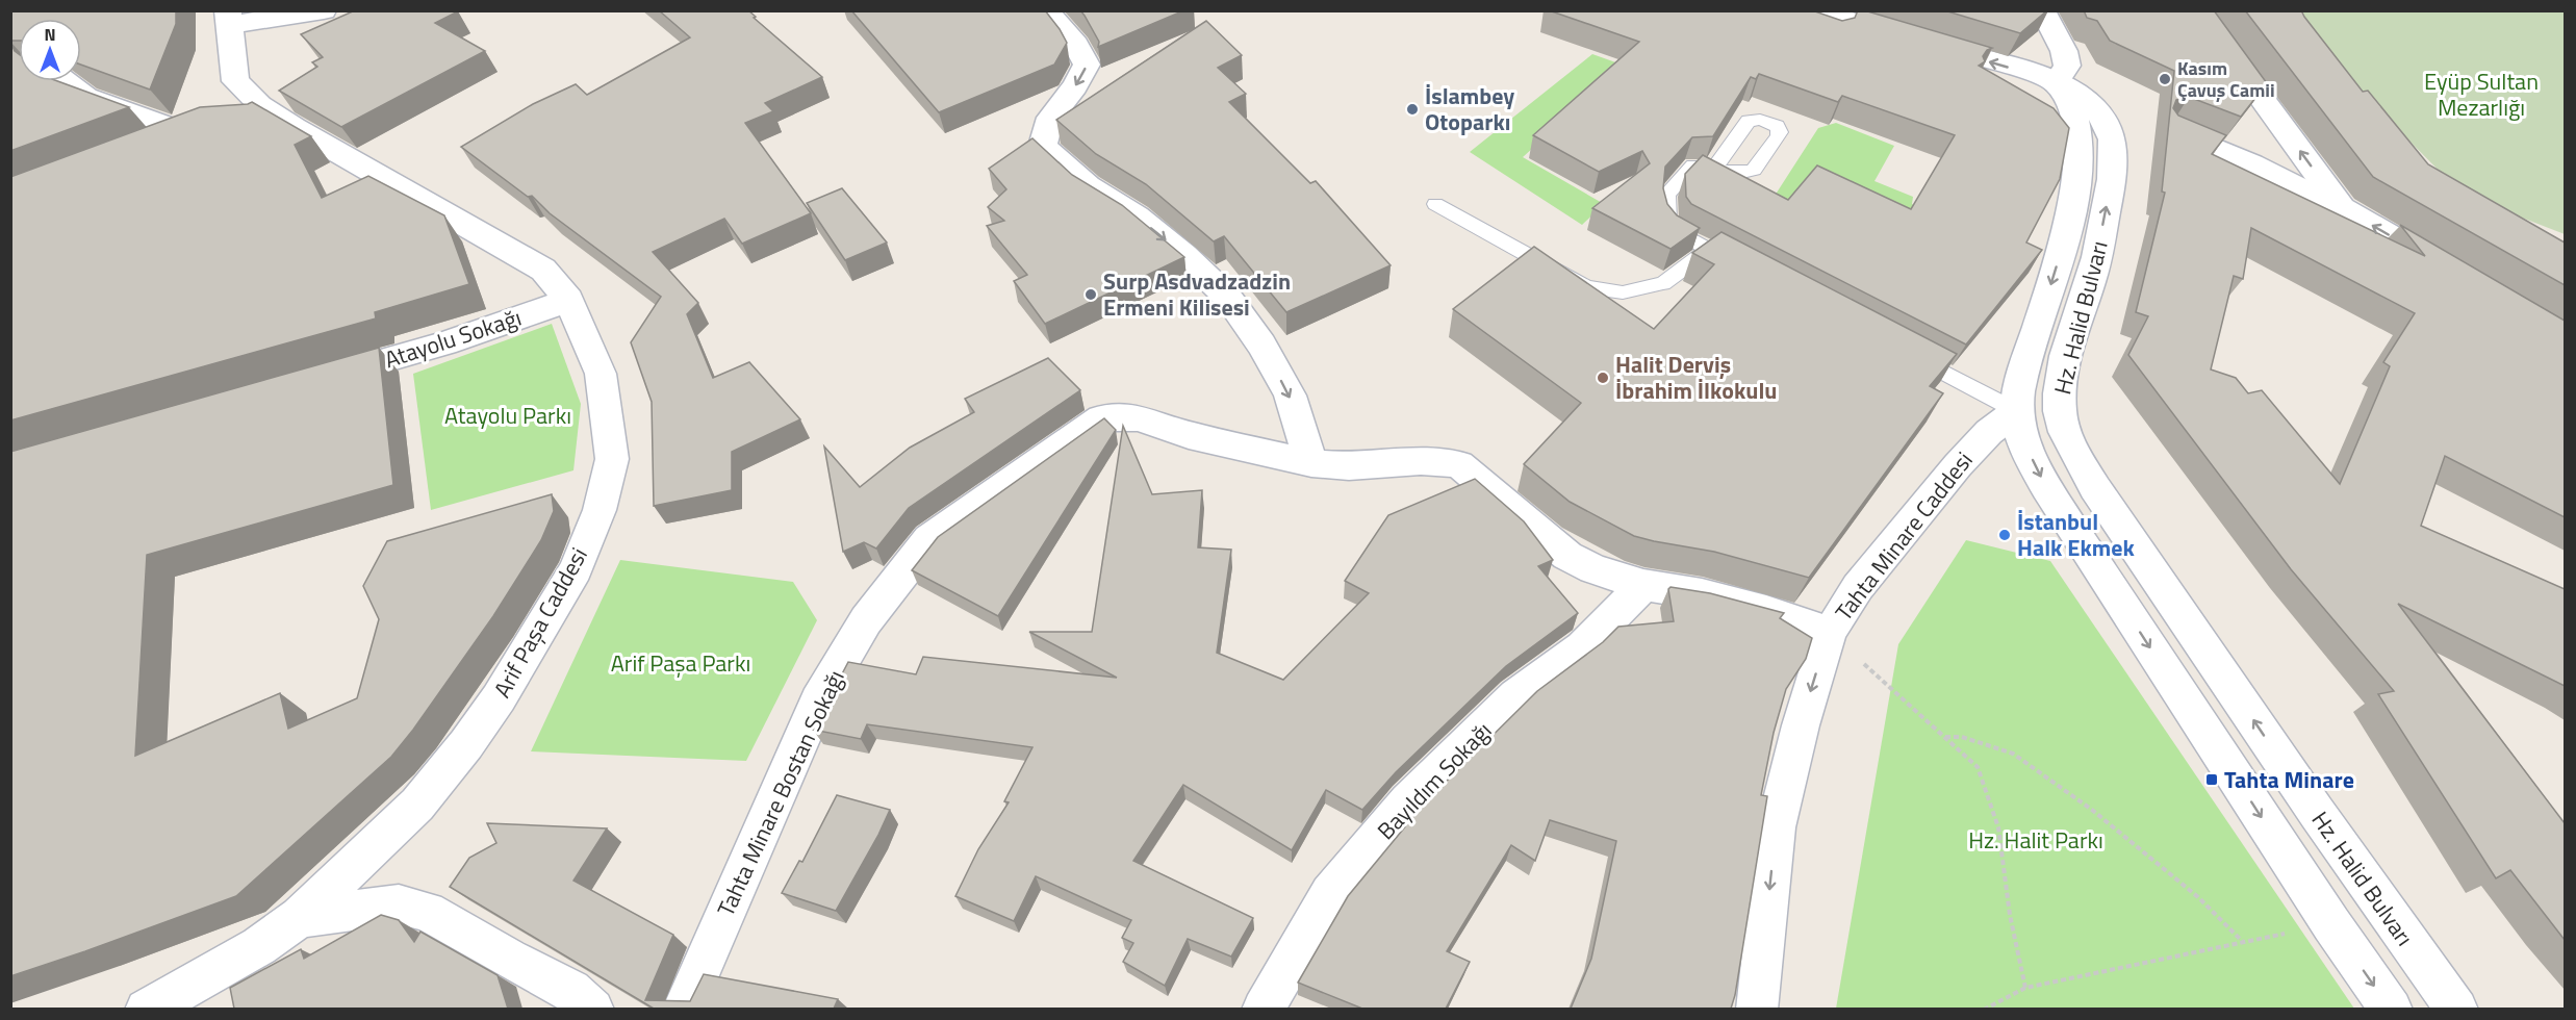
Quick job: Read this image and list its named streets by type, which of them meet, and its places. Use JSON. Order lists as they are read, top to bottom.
{
  "streets": {
    "street": [
      "Hz. Halid Bulvarı",
      "Atayolu Sokağı",
      "Tahta Minare Caddesi",
      "Arif Paşa Caddesi",
      "Bayıldım Sokağı",
      "Tahta Minare Bostan Sokağı"
    ]
  },
  "crossings": [
    ["Hz. Halid Bulvarı", "Tahta Minare Caddesi"],
    ["Atayolu Sokağı", "Arif Paşa Caddesi"],
    ["Tahta Minare Caddesi", "Tahta Minare Bostan Sokağı"],
    ["Bayıldım Sokağı", "Tahta Minare Bostan Sokağı"]
  ],
  "one_way": ["Tahta Minare Caddesi"],
  "parks": [
    "Eyüp Sultan Mezarlığı",
    "Atayolu Parkı",
    "Arif Paşa Parkı",
    "Hz. Halit Parkı"
  ],
  "places": {
    "other": [
      "Kasım Çavuş Camii",
      "İslambey Otoparkı",
      "Surp Asdvadzadzin Ermeni Kilisesi",
      "Halit Derviş İbrahim İlkokulu",
      "İstanbul Halk Ekmek"
    ],
    "transit": ["Tahta Minare"]
  },
  "north": "top"
}
